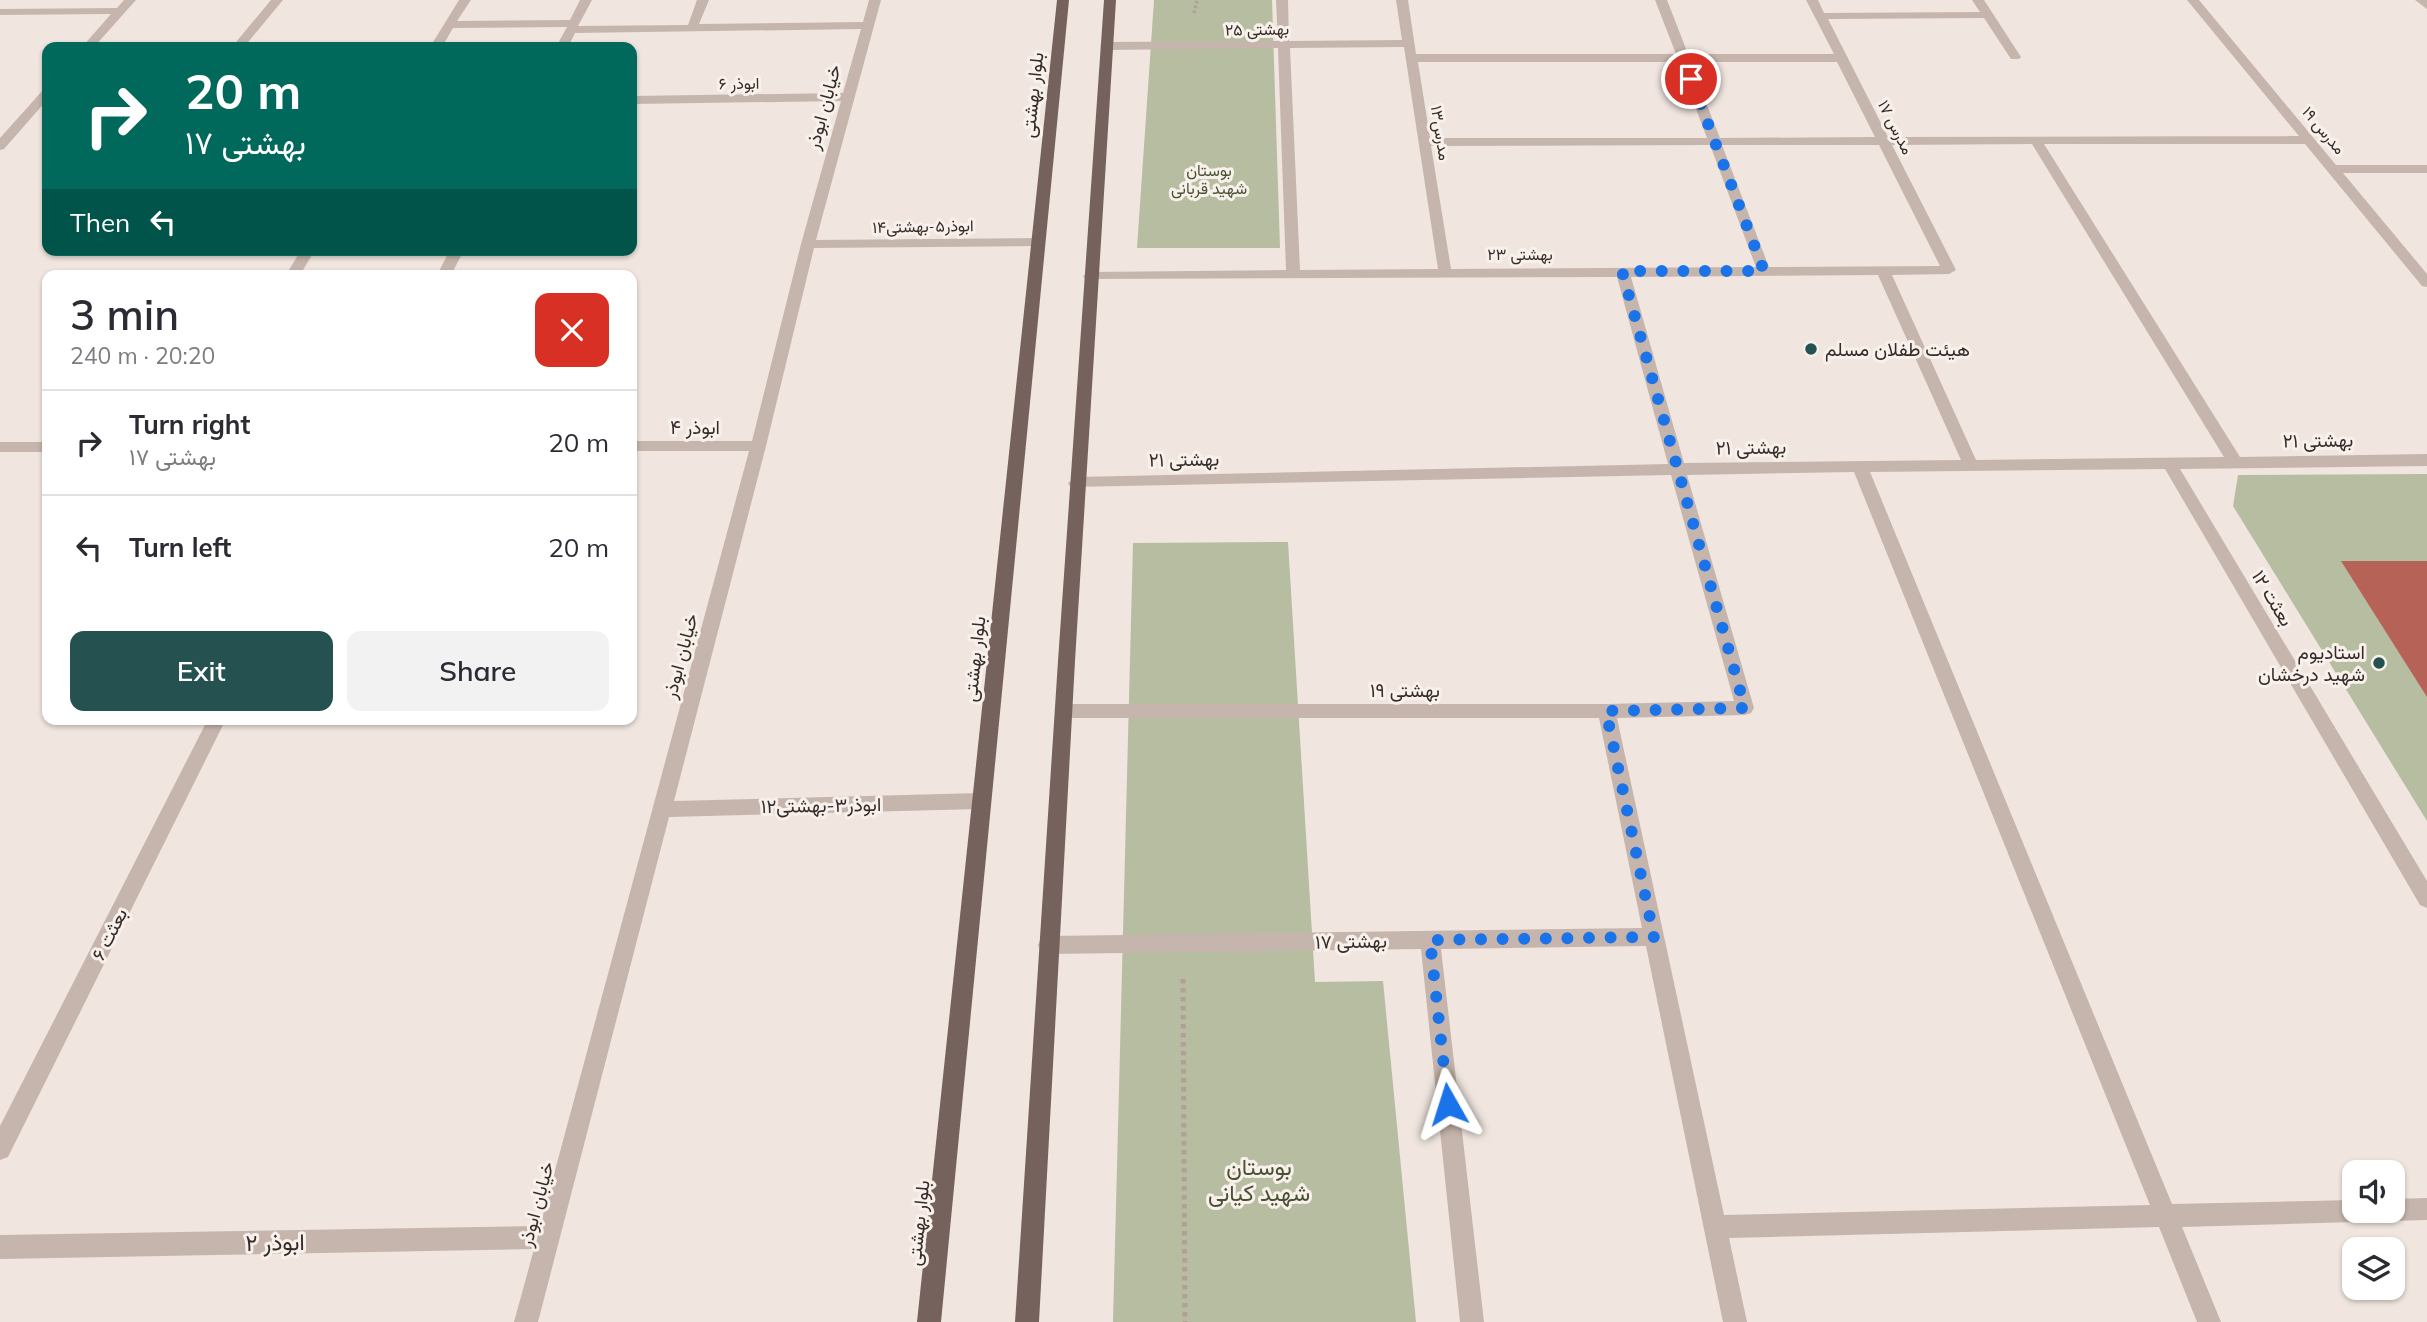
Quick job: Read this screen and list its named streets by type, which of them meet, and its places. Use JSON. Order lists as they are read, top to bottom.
{
  "streets": {
    "main road": ["بلوار بهشتی"],
    "street": [
      "بهشتی ۲۵",
      "ابوذر ۶",
      "خیابان ابوذر",
      "مدرس ۱۷",
      "مدرس ۱۹",
      "مدرس۱۳",
      "ابوذر۵-بهشتی۱۴",
      "بهشتی ۲۳",
      "ابوذر ۴",
      "بهشتی ۲۱",
      "بعثت ۱۲",
      "بهشتی ۱۹",
      "ابوذر۳-بهشتی۱۲",
      "بعثت ۶",
      "بهشتی ۱۷",
      "ابوذر ۲"
    ]
  },
  "crossings": [
    ["بهشتی ۲۵", "مدرس۱۳"],
    ["ابوذر ۶", "خیابان ابوذر"],
    ["بلوار بهشتی", "ابوذر۵-بهشتی۱۴"],
    ["بلوار بهشتی", "ابوذر۳-بهشتی۱۲"],
    ["خیابان ابوذر", "ابوذر۵-بهشتی۱۴"],
    ["خیابان ابوذر", "ابوذر ۴"],
    ["خیابان ابوذر", "ابوذر۳-بهشتی۱۲"],
    ["خیابان ابوذر", "ابوذر ۲"],
    ["مدرس ۱۷", "بهشتی ۲۳"],
    ["مدرس۱۳", "بهشتی ۲۳"],
    ["بهشتی ۲۱", "بعثت ۱۲"],
    ["بهشتی ۲۱", "بهشتی ۱۹"]
  ],
  "parks": ["بوستان شهید قربانی", "بوستان شهید کیانی"],
  "places": ["هيئت طفلان مسلم", "استادیوم شهید درخشان"],
  "page": {
    "turn": ["20 m", "بهشتی ۱۷"],
    "then": "Then",
    "heading": ["3 min", "240 m · 20:20"],
    "list": [
      {
        "name": "Turn right",
        "note": "بهشتی ۱۷",
        "value": "20 m"
      },
      {
        "name": "Turn left",
        "value": "20 m"
      }
    ],
    "buttons": ["Exit", "Share"]
  }
}
